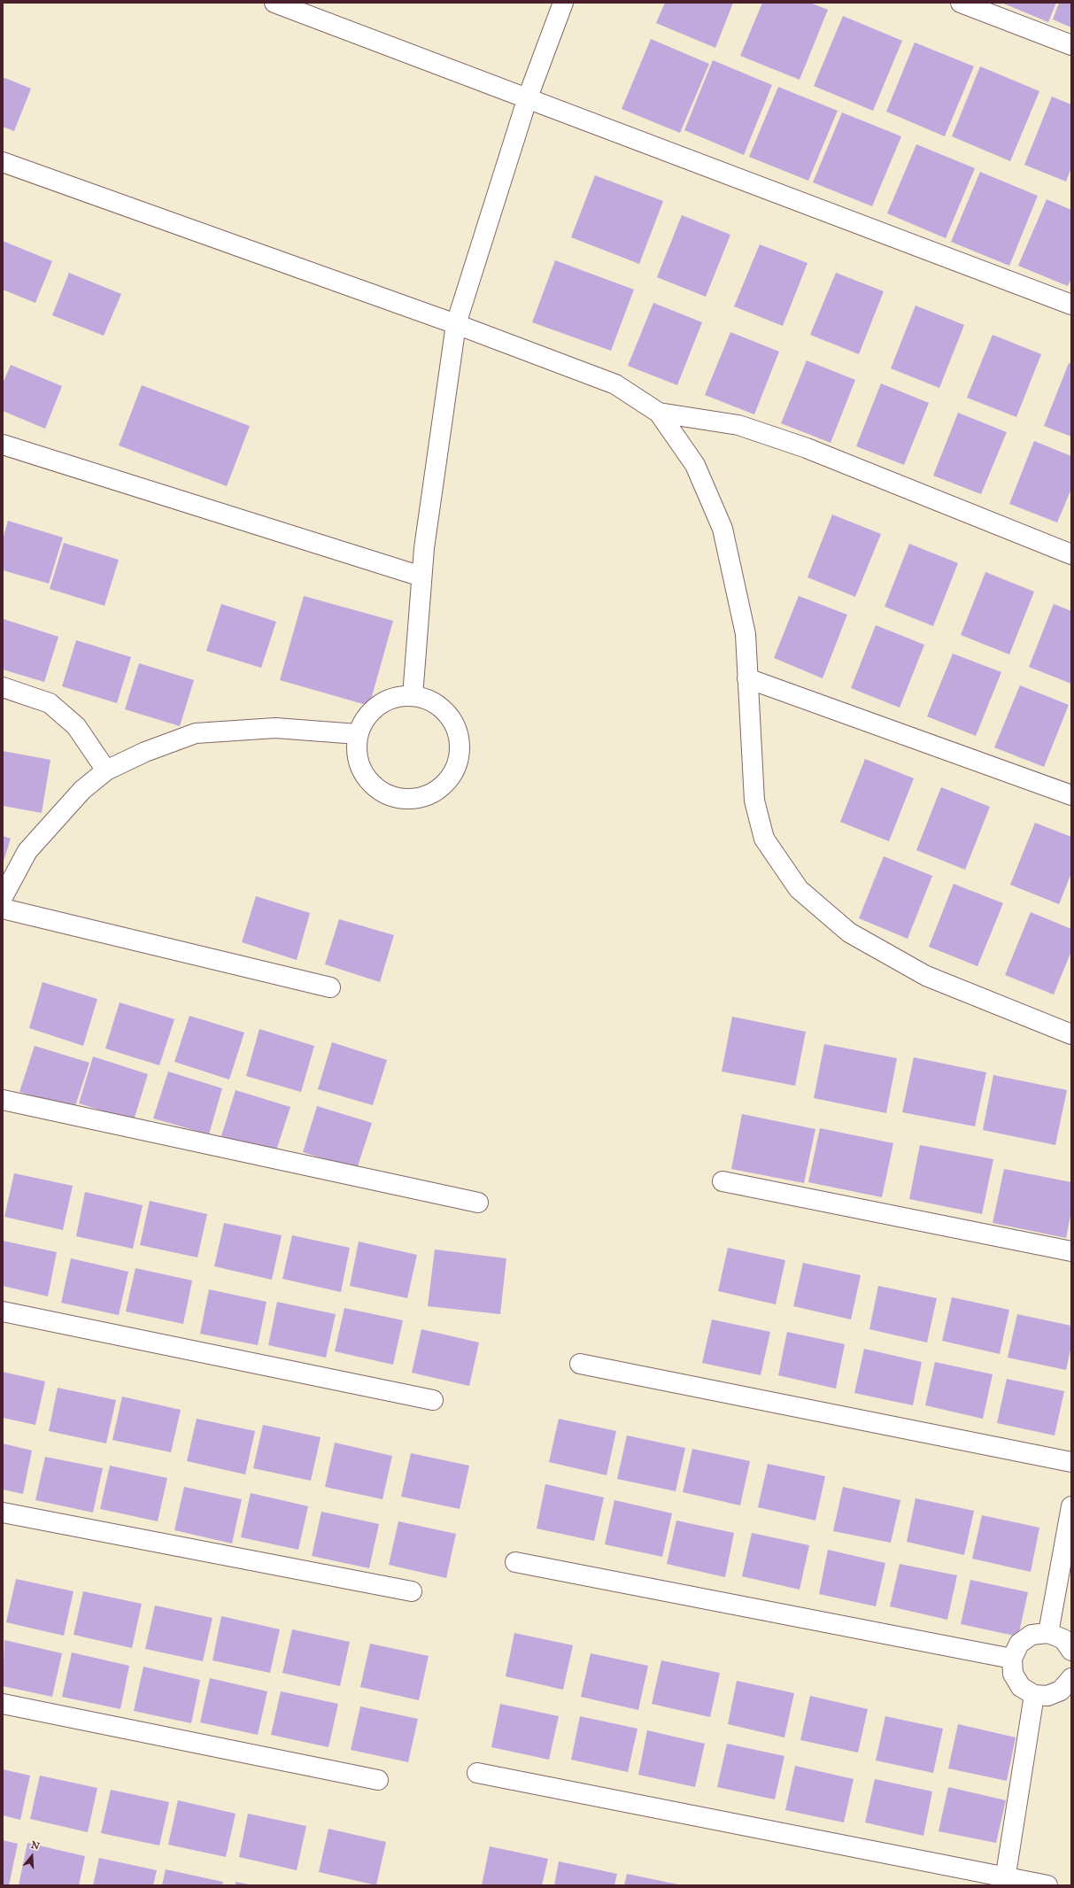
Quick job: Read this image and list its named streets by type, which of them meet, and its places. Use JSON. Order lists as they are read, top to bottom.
{
  "north": "top"
}
